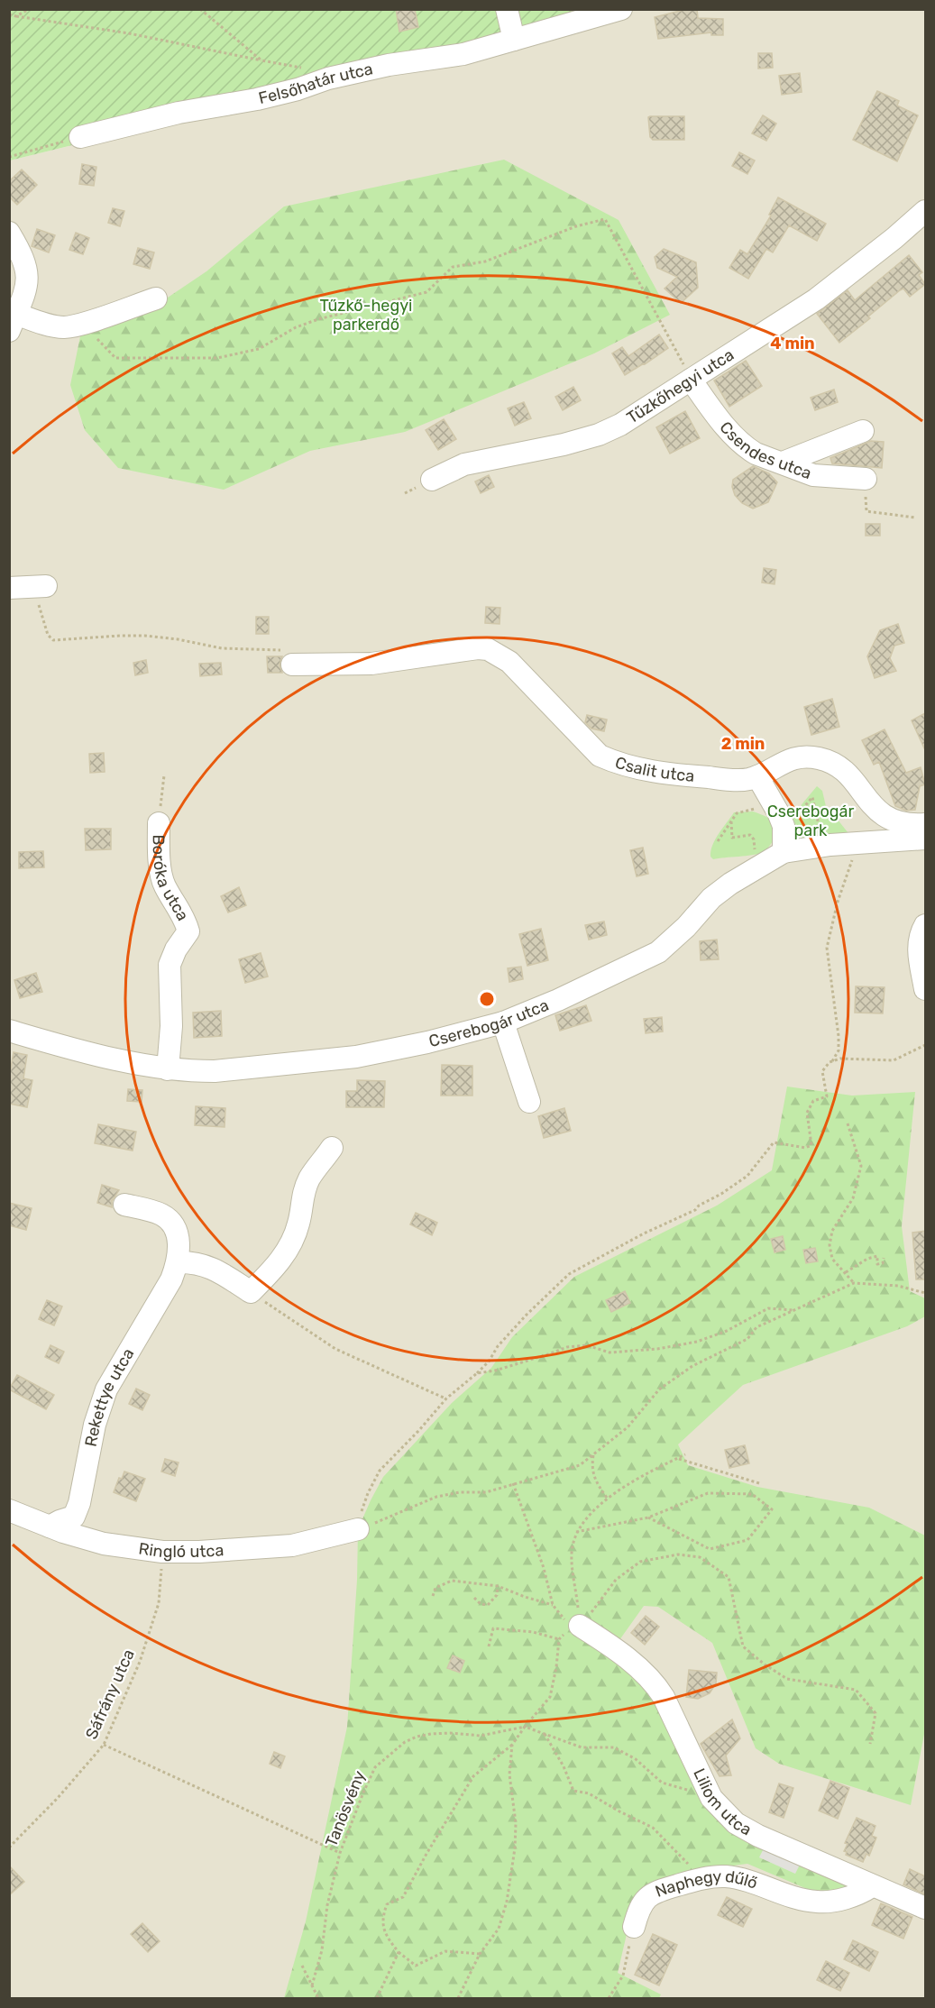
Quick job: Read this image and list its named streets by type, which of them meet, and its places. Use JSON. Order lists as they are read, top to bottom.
{
  "streets": {
    "street": [
      "Felsőhatár utca",
      "Tűzkőhegyi utca",
      "Csendes utca",
      "Csalit utca",
      "Boróka utca",
      "Cserebogár utca",
      "Rekettye utca",
      "Ringló utca",
      "Liliom utca",
      "Naphegy dűlő"
    ],
    "path": ["Sáfrány utca", "Tanösvény"]
  },
  "crossings": [
    ["Tűzkőhegyi utca", "Csendes utca"],
    ["Boróka utca", "Cserebogár utca"],
    ["Rekettye utca", "Ringló utca"],
    ["Ringló utca", "Sáfrány utca"],
    ["Liliom utca", "Naphegy dűlő"]
  ],
  "parks": ["Tűzkő-hegyi parkerdő", "Cserebogár park"],
  "rings": ["4 min", "2 min"]
}
